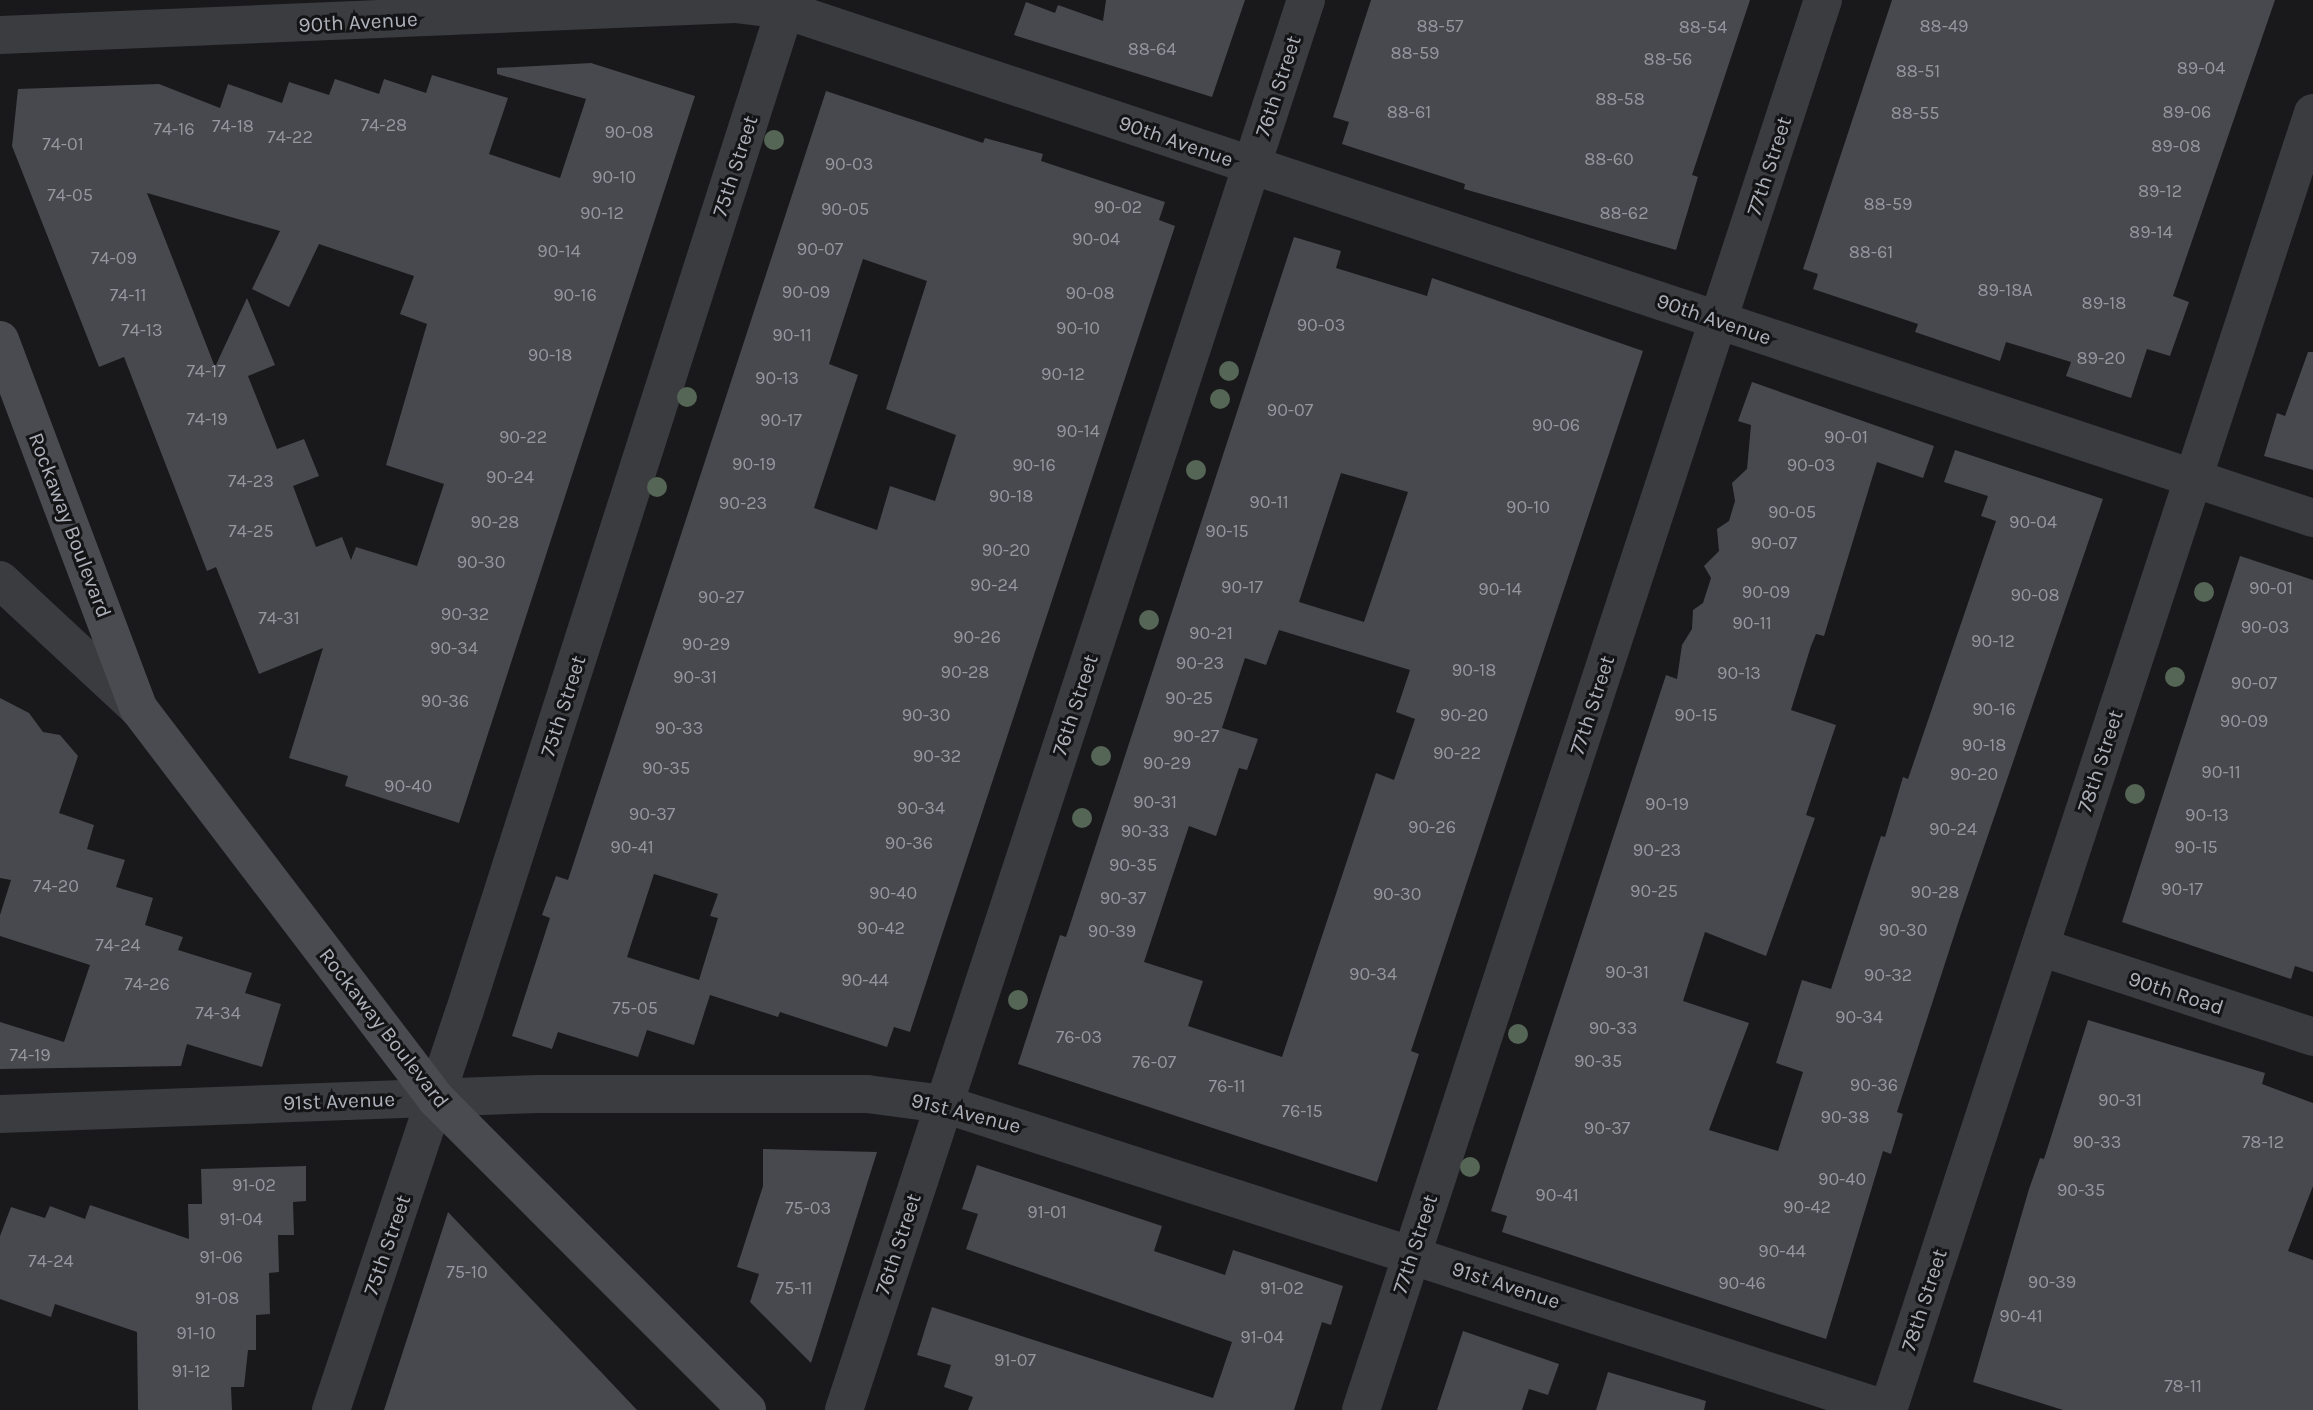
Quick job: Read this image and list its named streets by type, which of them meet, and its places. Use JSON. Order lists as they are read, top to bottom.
{
  "streets": {
    "main road": ["Rockaway Boulevard"],
    "street": [
      "90th Avenue",
      "76th Street",
      "75th Street",
      "77th Street",
      "78th Street",
      "90th Road",
      "91st Avenue"
    ]
  },
  "crossings": [
    ["90th Avenue", "76th Street"],
    ["90th Avenue", "75th Street"],
    ["90th Avenue", "77th Street"],
    ["90th Avenue", "78th Street"],
    ["76th Street", "91st Avenue"],
    ["75th Street", "Rockaway Boulevard"],
    ["75th Street", "91st Avenue"],
    ["77th Street", "91st Avenue"],
    ["Rockaway Boulevard", "91st Avenue"],
    ["78th Street", "90th Road"],
    ["78th Street", "91st Avenue"]
  ],
  "house_numbers": [
    "88-57",
    "88-49",
    "88-54",
    "88-64",
    "88-59",
    "88-56",
    "89-04",
    "88-51",
    "88-58",
    "88-61",
    "89-06",
    "88-55",
    "74-28",
    "74-18",
    "74-16",
    "90-08",
    "74-22",
    "74-01",
    "89-08",
    "88-60",
    "90-03",
    "90-10",
    "89-12",
    "74-05",
    "88-59",
    "90-02",
    "90-05",
    "90-12",
    "88-62",
    "89-14",
    "90-04",
    "90-07",
    "90-14",
    "88-61",
    "74-09",
    "89-18A",
    "90-09",
    "90-08",
    "74-11",
    "90-16",
    "89-18",
    "90-03",
    "90-10",
    "74-13",
    "90-11",
    "90-18",
    "89-20",
    "74-17",
    "90-12",
    "90-13",
    "90-07",
    "74-19",
    "90-17",
    "90-06",
    "90-14",
    "90-22",
    "90-01",
    "90-19",
    "90-16",
    "90-03",
    "90-24",
    "74-23",
    "90-18",
    "90-11",
    "90-23",
    "90-10",
    "90-05",
    "90-28",
    "90-04",
    "74-25",
    "90-15",
    "90-07",
    "90-20",
    "90-30",
    "90-24",
    "90-17",
    "90-01",
    "90-14",
    "90-09",
    "90-08",
    "90-27",
    "90-32",
    "74-31",
    "90-11",
    "90-03",
    "90-21",
    "90-26",
    "90-12",
    "90-29",
    "90-34",
    "90-23",
    "90-18",
    "90-28",
    "90-13",
    "90-31",
    "90-07",
    "90-25",
    "90-36",
    "90-16",
    "90-30",
    "90-20",
    "90-15",
    "90-09",
    "90-33",
    "90-27",
    "90-18",
    "90-22",
    "90-32",
    "90-29",
    "90-35",
    "90-11",
    "90-20",
    "90-40",
    "90-31",
    "90-19",
    "90-34",
    "90-37",
    "90-13",
    "90-26",
    "90-24",
    "90-33",
    "90-36",
    "90-41",
    "90-15",
    "90-23",
    "90-35",
    "74-20",
    "90-17",
    "90-25",
    "90-28",
    "90-40",
    "90-30",
    "90-37",
    "90-42",
    "90-30",
    "90-39",
    "74-24",
    "90-31",
    "90-34",
    "90-32",
    "90-44",
    "74-26",
    "75-05",
    "74-34",
    "90-34",
    "90-33",
    "76-03",
    "74-19",
    "90-35",
    "76-07",
    "90-36",
    "76-11",
    "90-31",
    "76-15",
    "90-38",
    "90-37",
    "90-33",
    "78-12",
    "90-40",
    "91-02",
    "90-35",
    "90-41",
    "90-42",
    "75-03",
    "91-01",
    "91-04",
    "90-44",
    "91-06",
    "74-24",
    "75-10",
    "90-39",
    "90-46",
    "75-11",
    "91-02",
    "91-08",
    "90-41",
    "91-10",
    "91-04",
    "91-07",
    "91-12",
    "78-11"
  ]
}
